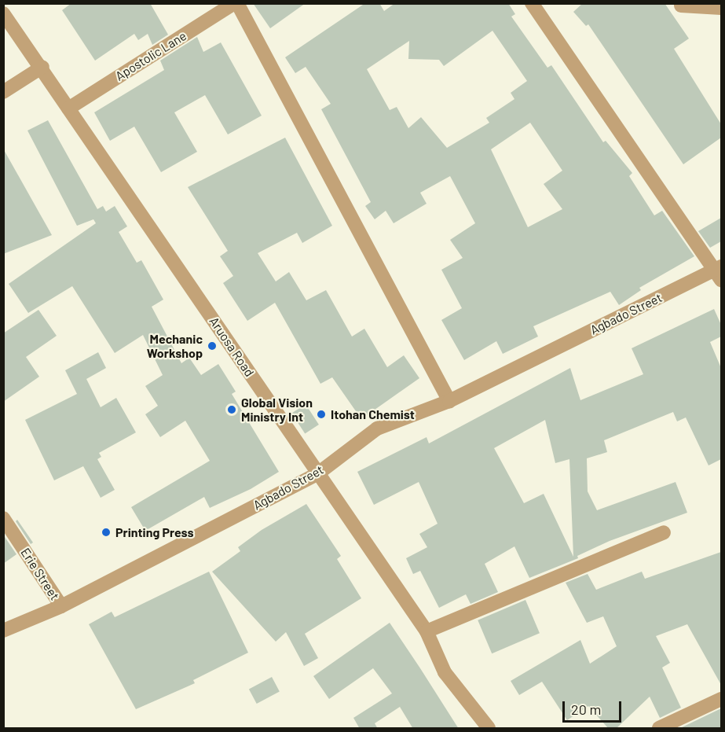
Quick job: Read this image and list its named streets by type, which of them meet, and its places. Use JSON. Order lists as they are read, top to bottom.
{
  "streets": {
    "street": [
      "Apostolic Lane",
      "Agbado Street",
      "Aruosa Road",
      "Erie Street"
    ]
  },
  "crossings": [
    ["Apostolic Lane", "Aruosa Road"],
    ["Agbado Street", "Aruosa Road"],
    ["Agbado Street", "Erie Street"]
  ],
  "places": [
    "Mechanic Workshop",
    "Global Vision Ministry Int",
    "Itohan Chemist",
    "Printing Press"
  ],
  "scale_bar": "20 m"
}
